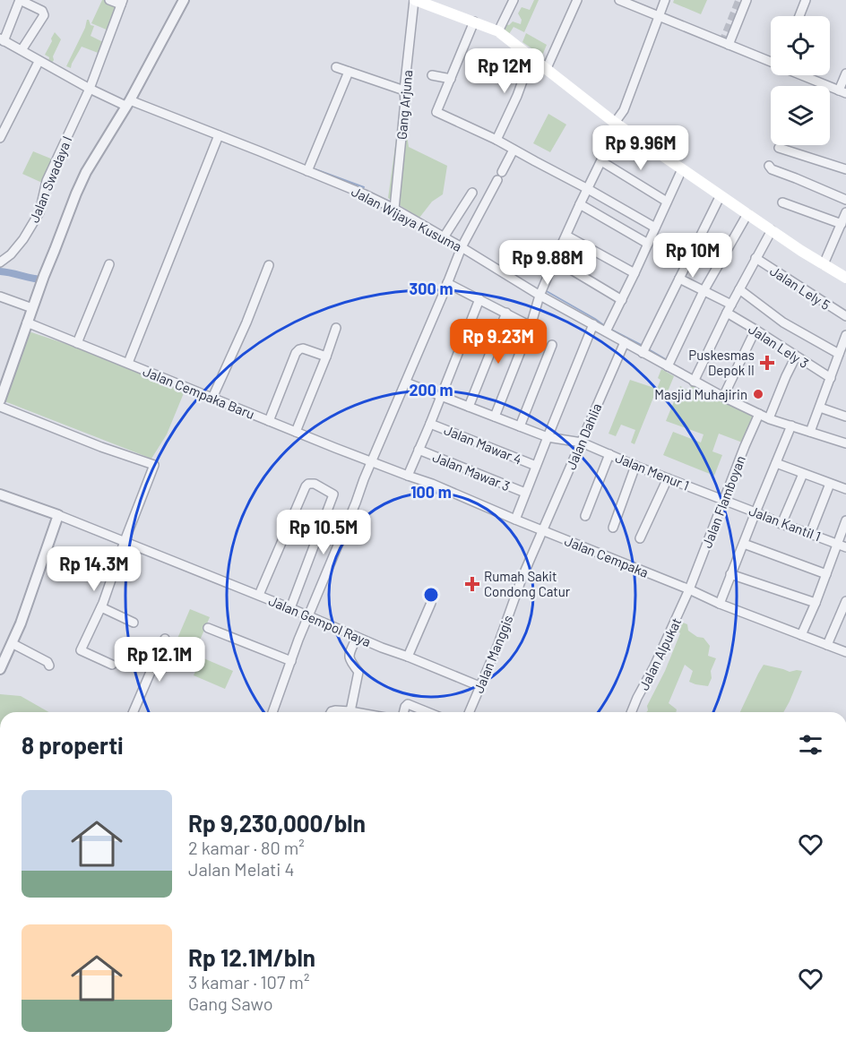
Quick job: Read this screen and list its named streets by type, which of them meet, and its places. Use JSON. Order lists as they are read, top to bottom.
{
  "streets": {
    "street": [
      "Gang Arjuna",
      "Jalan Swadaya I",
      "Jalan Wijaya Kusuma",
      "Jalan Lely 5",
      "Jalan Lely 3",
      "Jalan Cempaka Baru",
      "Jalan Dahlia",
      "Jalan Mawar 4",
      "Jalan Mawar 3",
      "Jalan Menur 1",
      "Jalan Flamboyan",
      "Jalan Kantil 1",
      "Jalan Cempaka",
      "Jalan Gempol Raya",
      "Jalan Manggis",
      "Jalan Alpukat"
    ]
  },
  "crossings": [
    ["Gang Arjuna", "Jalan Wijaya Kusuma"],
    ["Jalan Swadaya I", "Jalan Wijaya Kusuma"],
    ["Jalan Wijaya Kusuma", "Jalan Dahlia"],
    ["Jalan Wijaya Kusuma", "Jalan Flamboyan"],
    ["Jalan Cempaka Baru", "Jalan Cempaka"],
    ["Jalan Dahlia", "Jalan Menur 1"],
    ["Jalan Dahlia", "Jalan Cempaka"],
    ["Jalan Dahlia", "Jalan Manggis"],
    ["Jalan Menur 1", "Jalan Flamboyan"],
    ["Jalan Menur 1", "Jalan Kantil 1"],
    ["Jalan Flamboyan", "Jalan Kantil 1"],
    ["Jalan Flamboyan", "Jalan Cempaka"],
    ["Jalan Flamboyan", "Jalan Alpukat"],
    ["Jalan Cempaka", "Jalan Manggis"],
    ["Jalan Cempaka", "Jalan Alpukat"],
    ["Jalan Gempol Raya", "Jalan Manggis"]
  ],
  "places": {
    "health": ["Puskesmas Depok II", "Rumah Sakit Condong Catur"],
    "other": ["Masjid Muhajirin"]
  },
  "page": {
    "price": [
      "Rp 12M",
      "Rp 9.96M",
      "Rp 10M",
      "Rp 9.88M",
      "Rp 9.23M",
      "Rp 10.5M",
      "Rp 14.3M",
      "Rp 12.1M"
    ],
    "heading": "8 properti",
    "list": [
      {
        "name": "Rp 9,230,000/bln",
        "note": "2 kamar · 80 m² · Jalan Melati 4"
      },
      {
        "name": "Rp 12.1M/bln",
        "note": "3 kamar · 107 m² · Gang Sawo"
      }
    ]
  },
  "rings": ["300 m", "200 m", "100 m"]
}
